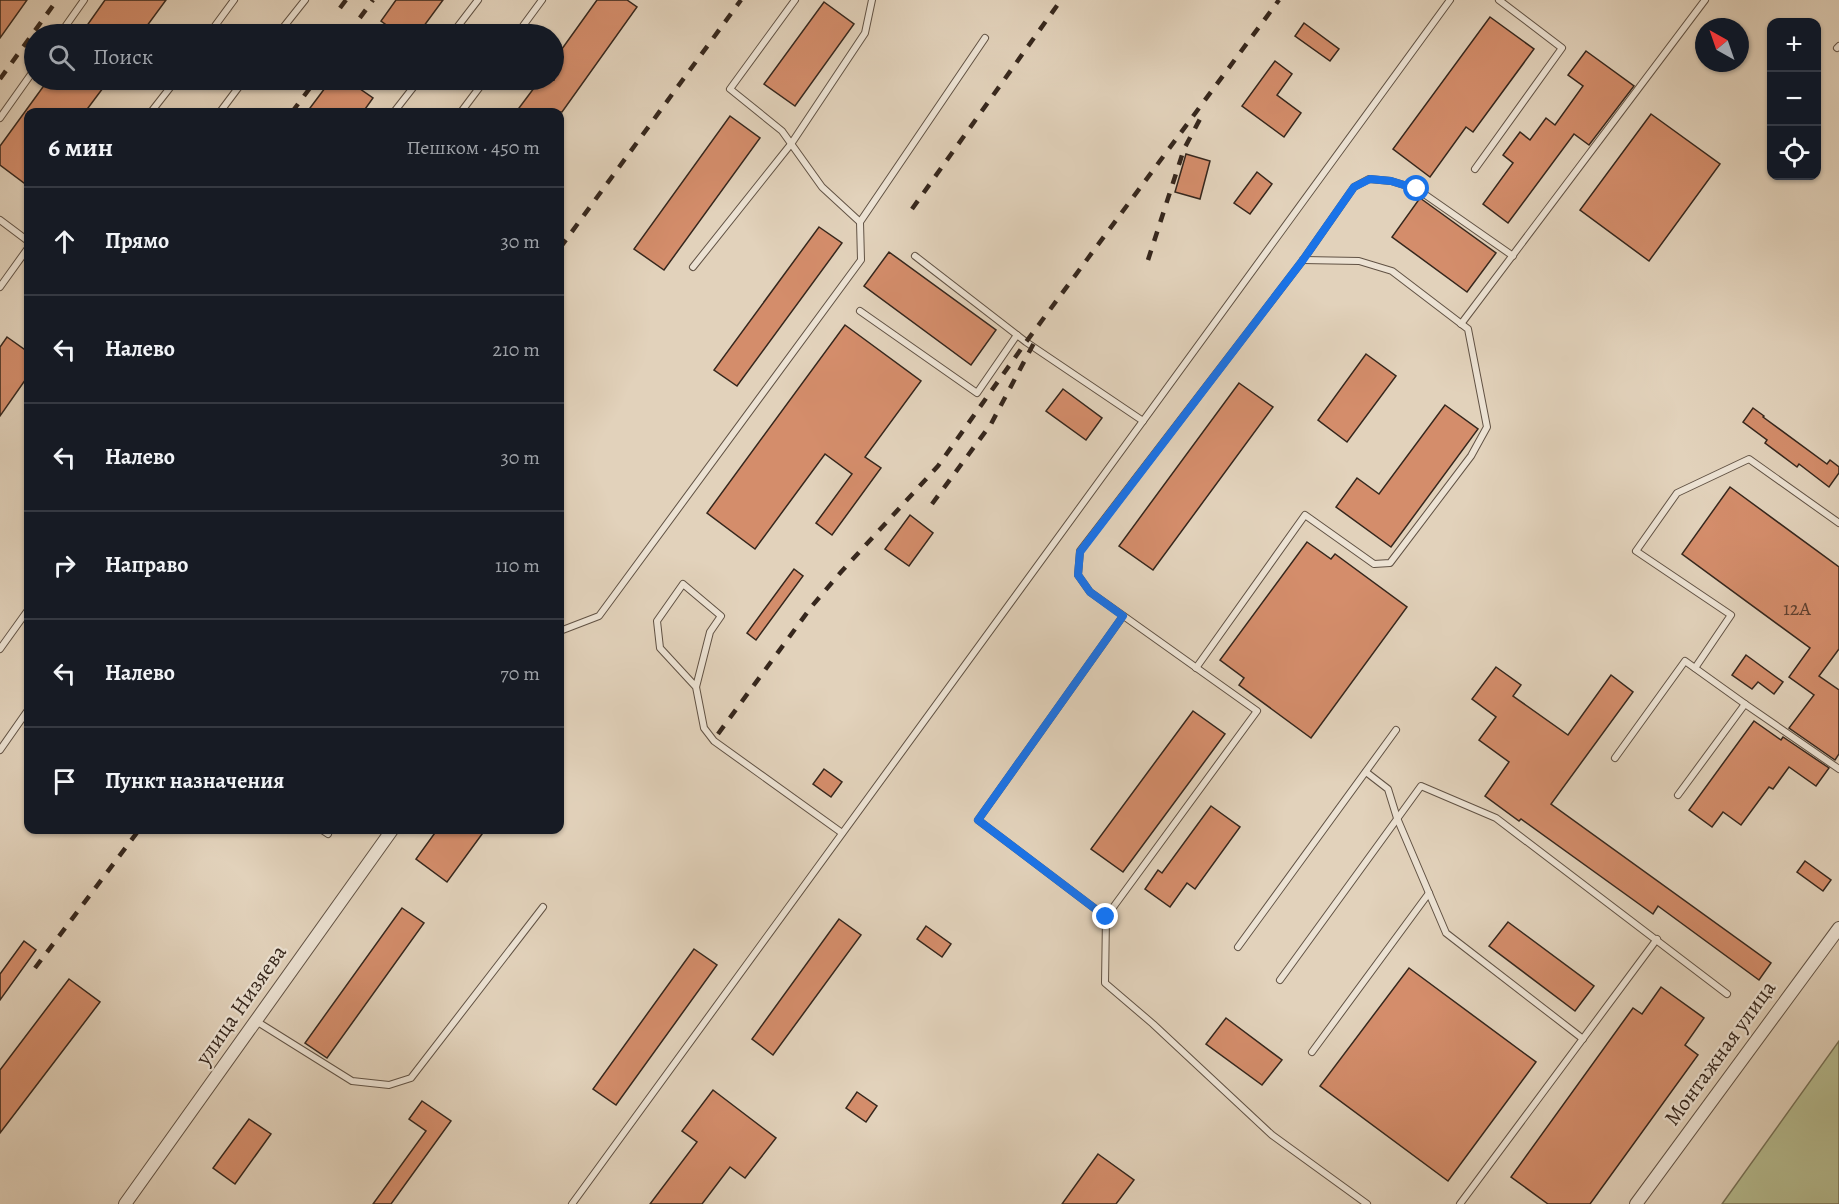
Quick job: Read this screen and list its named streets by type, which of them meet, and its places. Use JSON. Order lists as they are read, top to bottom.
{
  "streets": {
    "street": ["улица Низяева", "Монтажная улица"]
  },
  "house_numbers": ["12А"],
  "north": "top left",
  "page": {
    "map_buttons": ["+", "−"],
    "search": "Поиск",
    "heading": ["6 мин", "Пешком · 450 m"],
    "list": [
      ["Прямо", "30 m"],
      ["Налево", "210 m"],
      ["Налево", "30 m"],
      ["Направо", "110 m"],
      ["Налево", "70 m"],
      "Пункт назначения"
    ]
  }
}
